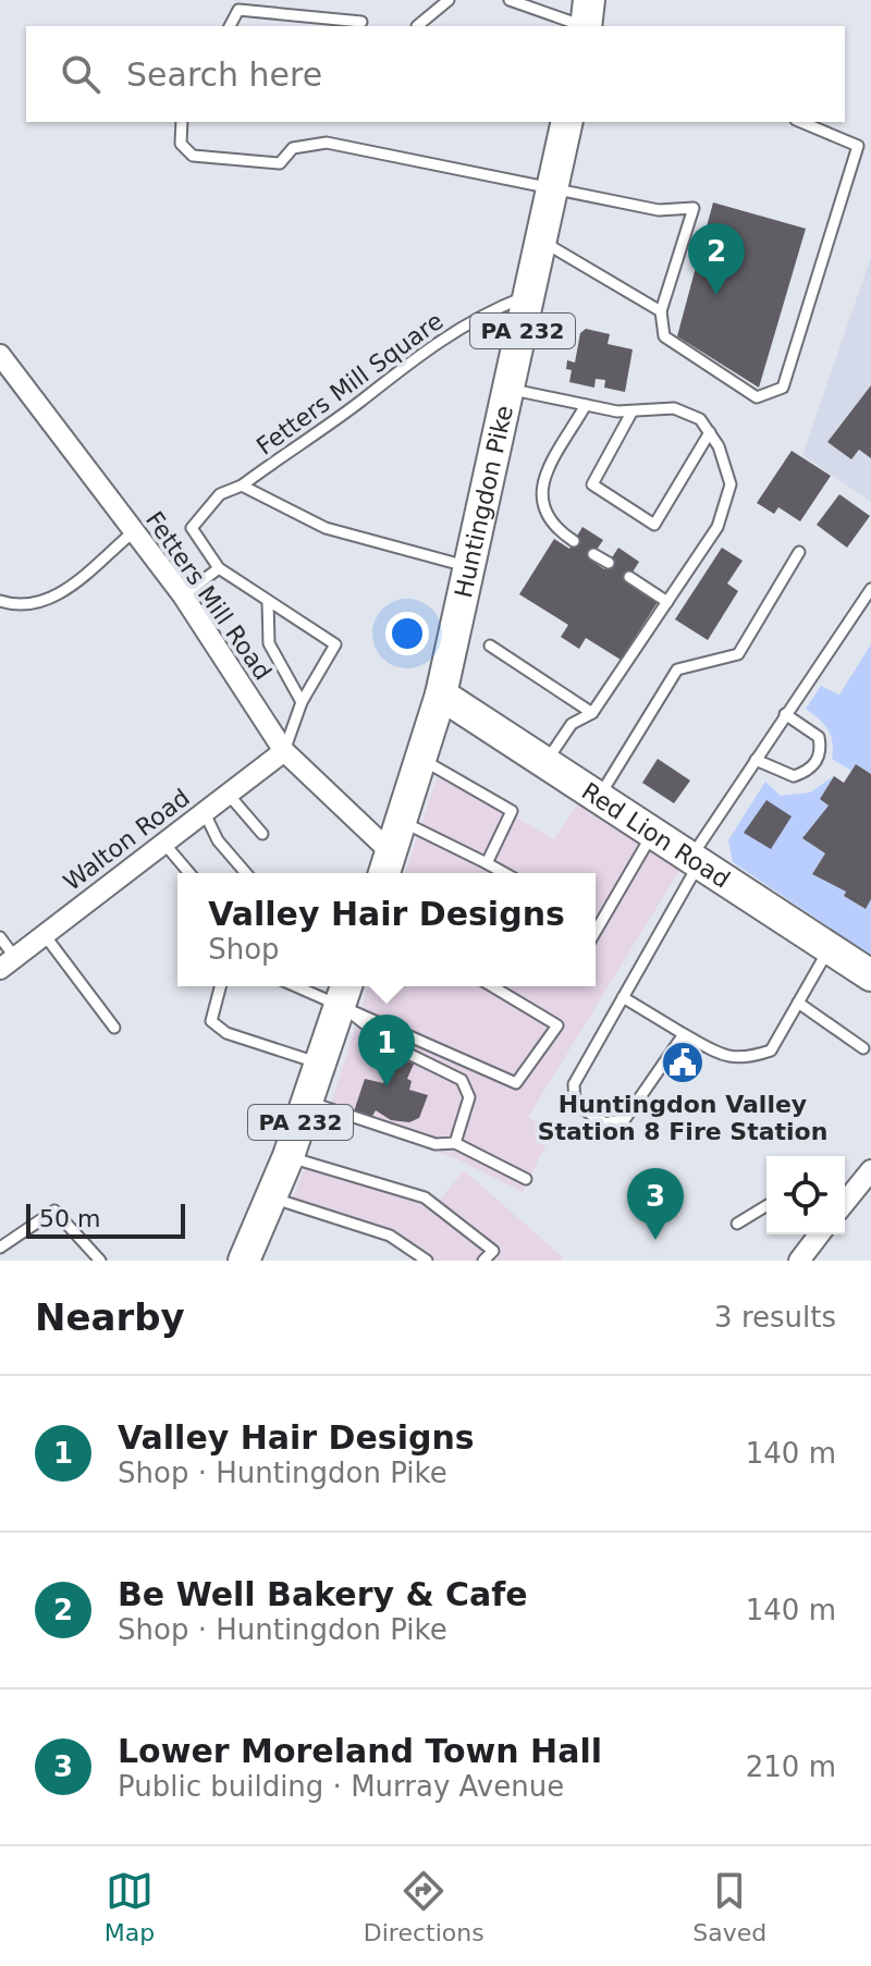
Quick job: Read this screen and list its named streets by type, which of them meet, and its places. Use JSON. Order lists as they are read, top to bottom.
{
  "streets": {
    "main road": ["PA 232", "Huntingdon Pike", "Red Lion Road"],
    "street": ["Fetters Mill Road", "Walton Road"],
    "lane": ["Fetters Mill Square"]
  },
  "crossings": [
    ["Fetters Mill Square", "Huntingdon Pike"],
    ["Huntingdon Pike", "Fetters Mill Road"],
    ["Huntingdon Pike", "Red Lion Road"],
    ["Fetters Mill Road", "Walton Road"]
  ],
  "places": {
    "public building": ["Huntingdon Valley Station 8 Fire Station"]
  },
  "scale_bar": "50 m",
  "page": {
    "search": "Search here",
    "pins": ["2", "1", "3"],
    "popup": ["Valley Hair Designs", "Shop"],
    "scale": "50 m",
    "heading": ["Nearby", "3 results"],
    "list": [
      {
        "mark": "1",
        "name": "Valley Hair Designs",
        "note": "Shop · Huntingdon Pike",
        "value": "140 m"
      },
      {
        "mark": "2",
        "name": "Be Well Bakery & Cafe",
        "note": "Shop · Huntingdon Pike",
        "value": "140 m"
      },
      {
        "mark": "3",
        "name": "Lower Moreland Town Hall",
        "note": "Public building · Murray Avenue",
        "value": "210 m"
      }
    ],
    "nav": ["Map", "Directions", "Saved"]
  }
}
